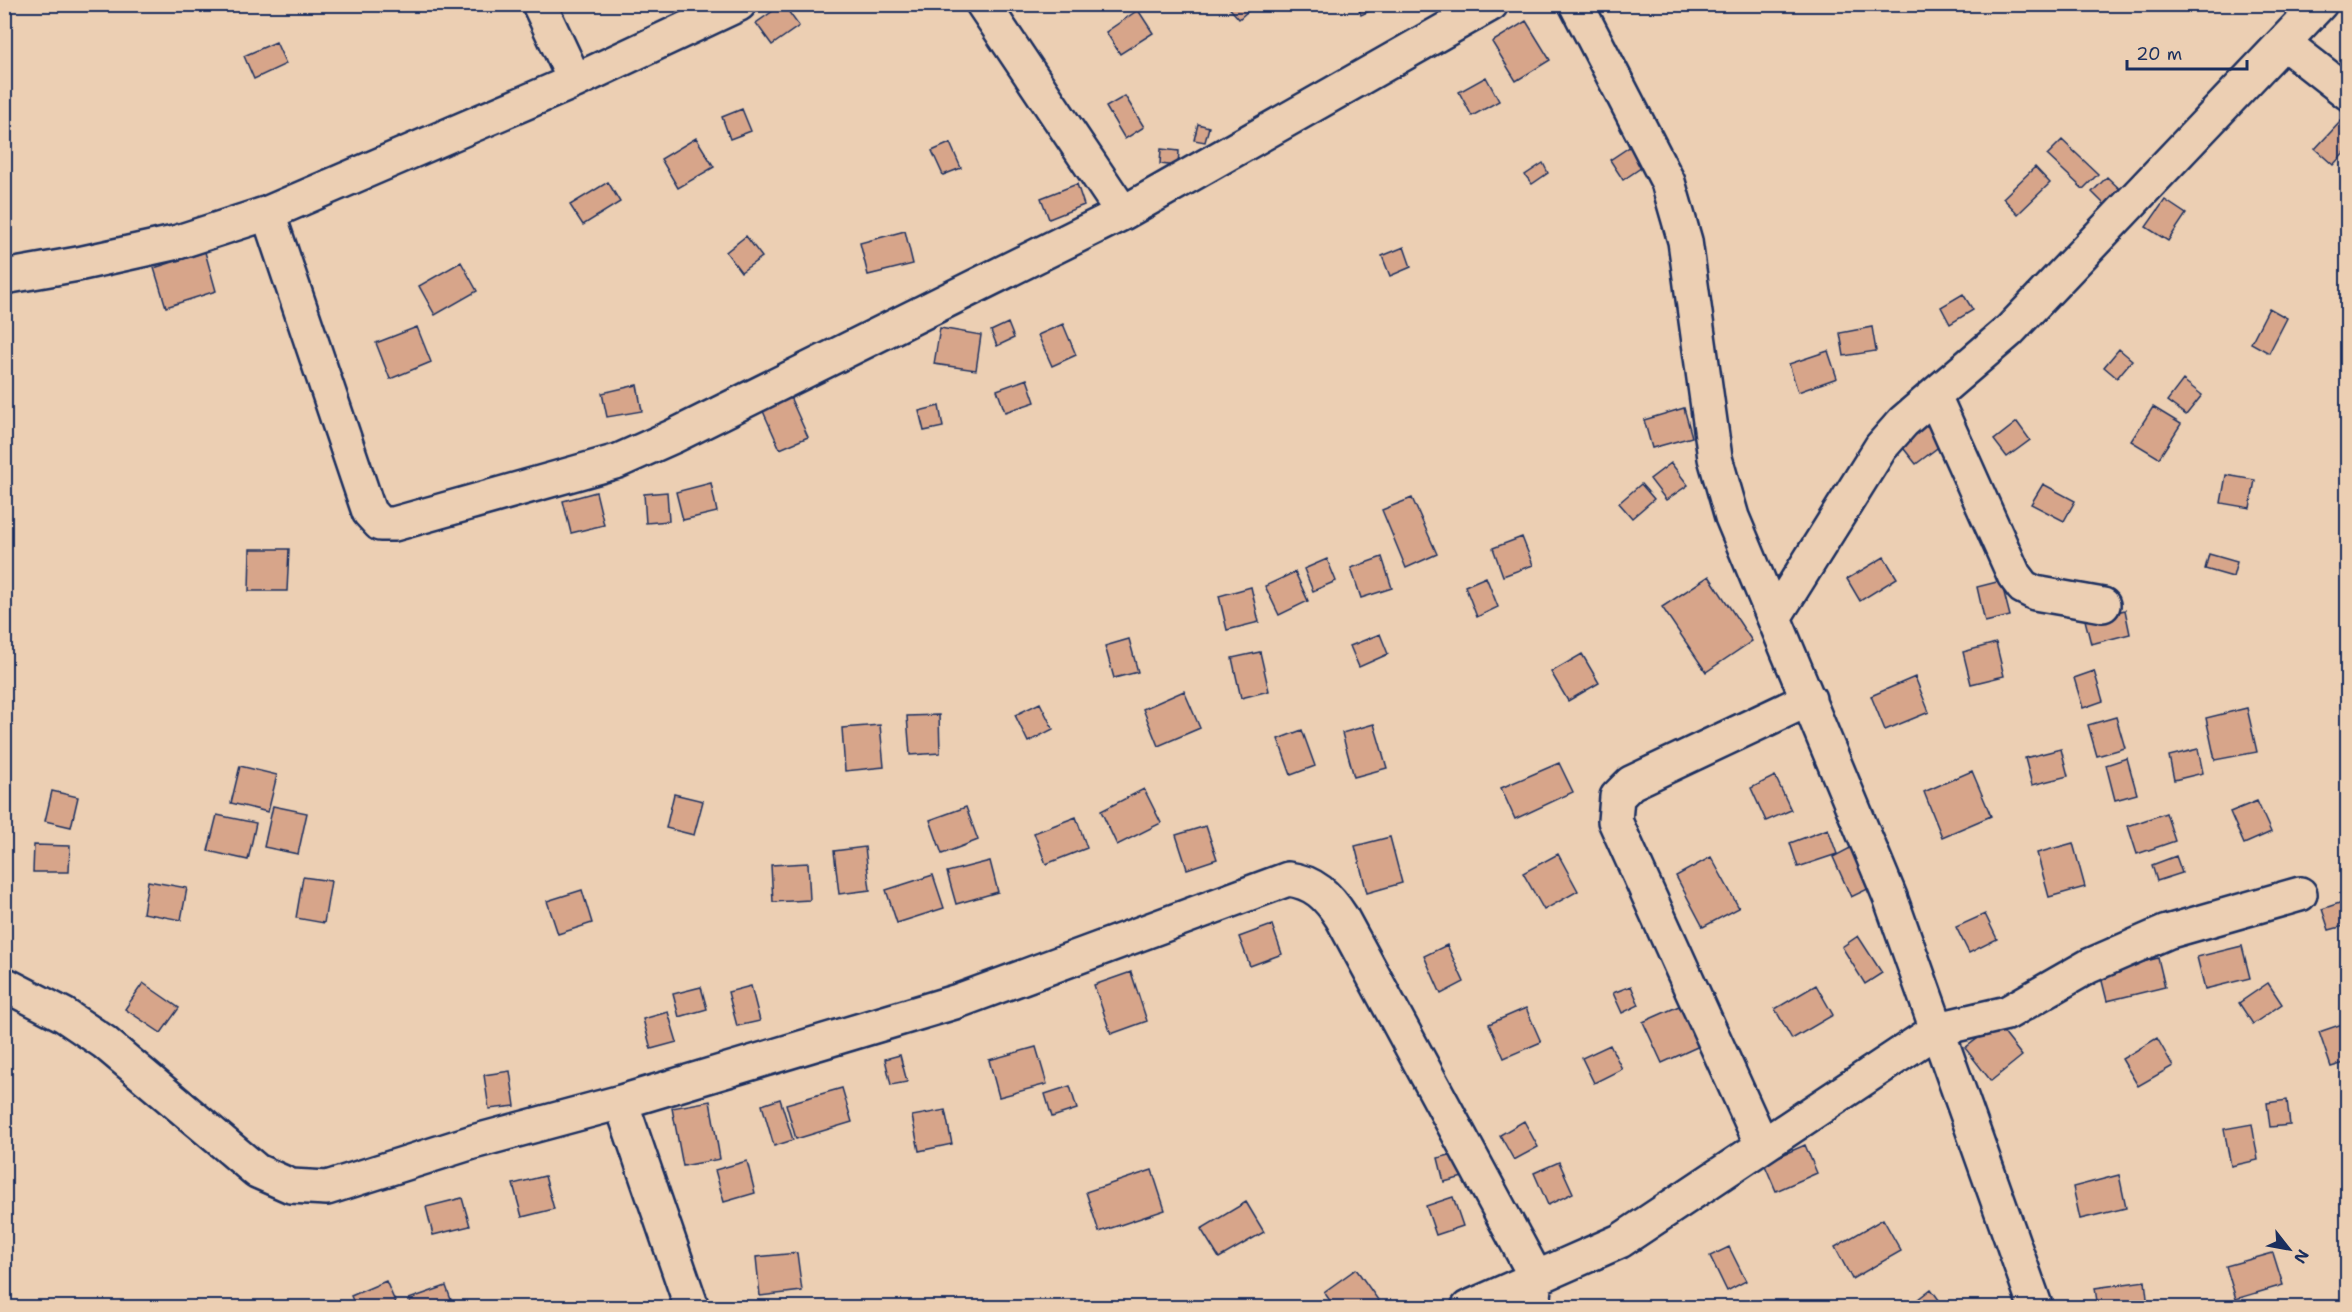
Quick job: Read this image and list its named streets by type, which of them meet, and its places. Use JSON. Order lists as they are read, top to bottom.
{
  "scale_bar": "20 m",
  "north": "bottom right"
}
